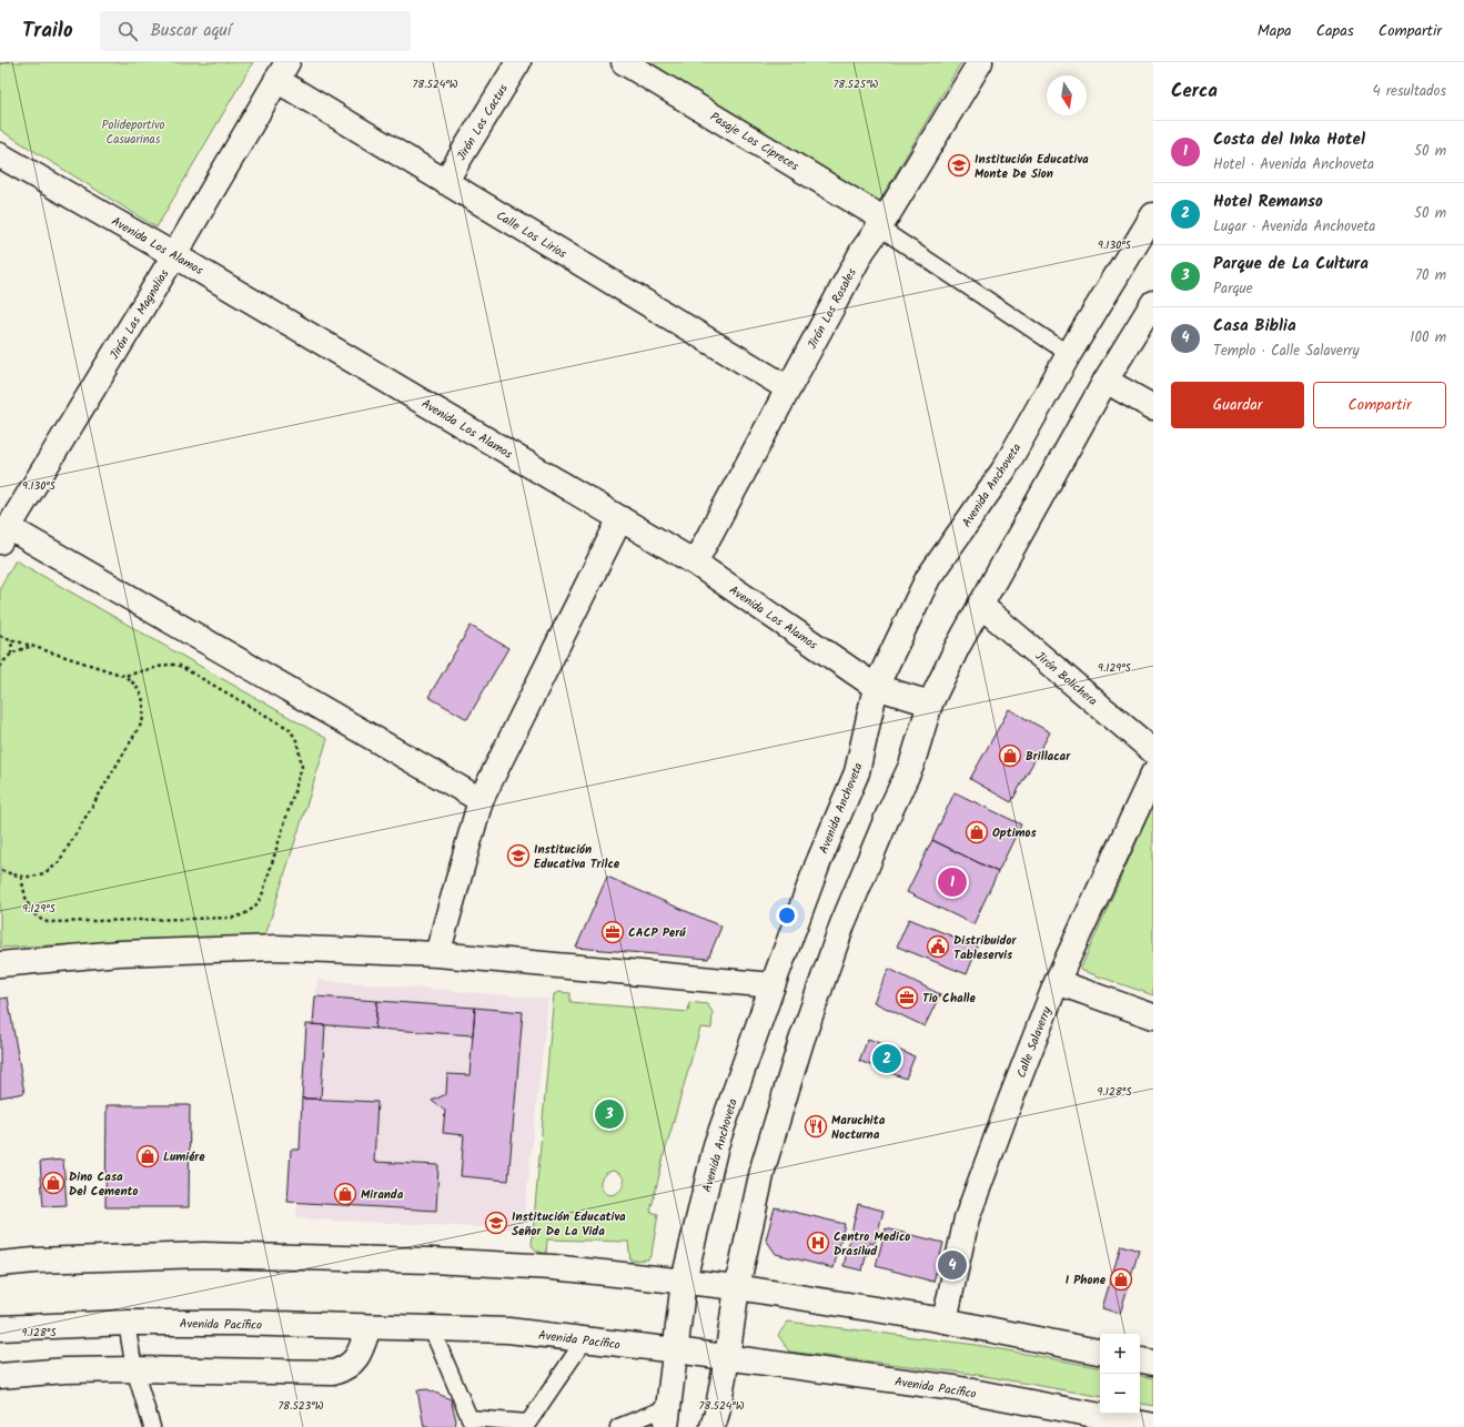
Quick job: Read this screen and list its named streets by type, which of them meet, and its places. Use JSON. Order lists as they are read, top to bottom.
{
  "streets": {
    "street": [
      "Jirón Los Cactus",
      "Pasaje Los Cipreces",
      "Calle Los Lirios",
      "Avenida Los Alamos",
      "Jirón Los Rosales",
      "Jirón Las Magnolias",
      "Avenida Anchoveta",
      "Jirón Bolichera",
      "Calle Salaverry",
      "Avenida Pacífico"
    ]
  },
  "crossings": [
    ["Jirón Los Cactus", "Calle Los Lirios"],
    ["Pasaje Los Cipreces", "Jirón Los Rosales"],
    ["Pasaje Los Cipreces", "Avenida Anchoveta"],
    ["Calle Los Lirios", "Jirón Los Rosales"],
    ["Calle Los Lirios", "Jirón Las Magnolias"],
    ["Avenida Los Alamos", "Jirón Los Rosales"],
    ["Avenida Los Alamos", "Jirón Las Magnolias"],
    ["Avenida Los Alamos", "Avenida Anchoveta"],
    ["Avenida Anchoveta", "Avenida Pacífico"]
  ],
  "parks": ["Polideportivo Casuarinas"],
  "places": {
    "school or university": ["Institución Educativa Monte De Sion", "Institución Educativa Trilce", "Institución Educativa Señor De La Vida"],
    "shop": [
      "Brillacar",
      "Optimos",
      "Lumiére",
      "Dino Casa Del Cemento",
      "Miranda",
      "I Phone"
    ],
    "office": ["CACP Perú", "Tio Challe"],
    "public building": ["Distribuidor Tableservis"],
    "restaurant": ["Maruchita Nocturna"],
    "hospital": ["Centro Medico Drasilud"]
  },
  "north": "bottom",
  "page": {
    "header": "Trailo",
    "search": "Buscar aquí",
    "nav": ["Mapa", "Capas", "Compartir"],
    "heading": ["Cerca", "4 resultados"],
    "list": [
      {
        "mark": "1",
        "name": "Costa del Inka Hotel",
        "note": "Hotel · Avenida Anchoveta",
        "value": "50 m"
      },
      {
        "mark": "2",
        "name": "Hotel Remanso",
        "note": "Lugar · Avenida Anchoveta",
        "value": "50 m"
      },
      {
        "mark": "3",
        "name": "Parque de La Cultura",
        "note": "Parque",
        "value": "70 m"
      },
      {
        "mark": "4",
        "name": "Casa Biblia",
        "note": "Templo · Calle Salaverry",
        "value": "100 m"
      }
    ],
    "buttons": ["Guardar", "Compartir"],
    "pins": [
      "1",
      "2",
      "3",
      "4"
    ],
    "map_buttons": ["+", "−"]
  },
  "coordinates": [
    "78.524°W",
    "78.525°W",
    "9.130°S",
    "9.129°S",
    "9.128°S",
    "78.523°W"
  ]
}
